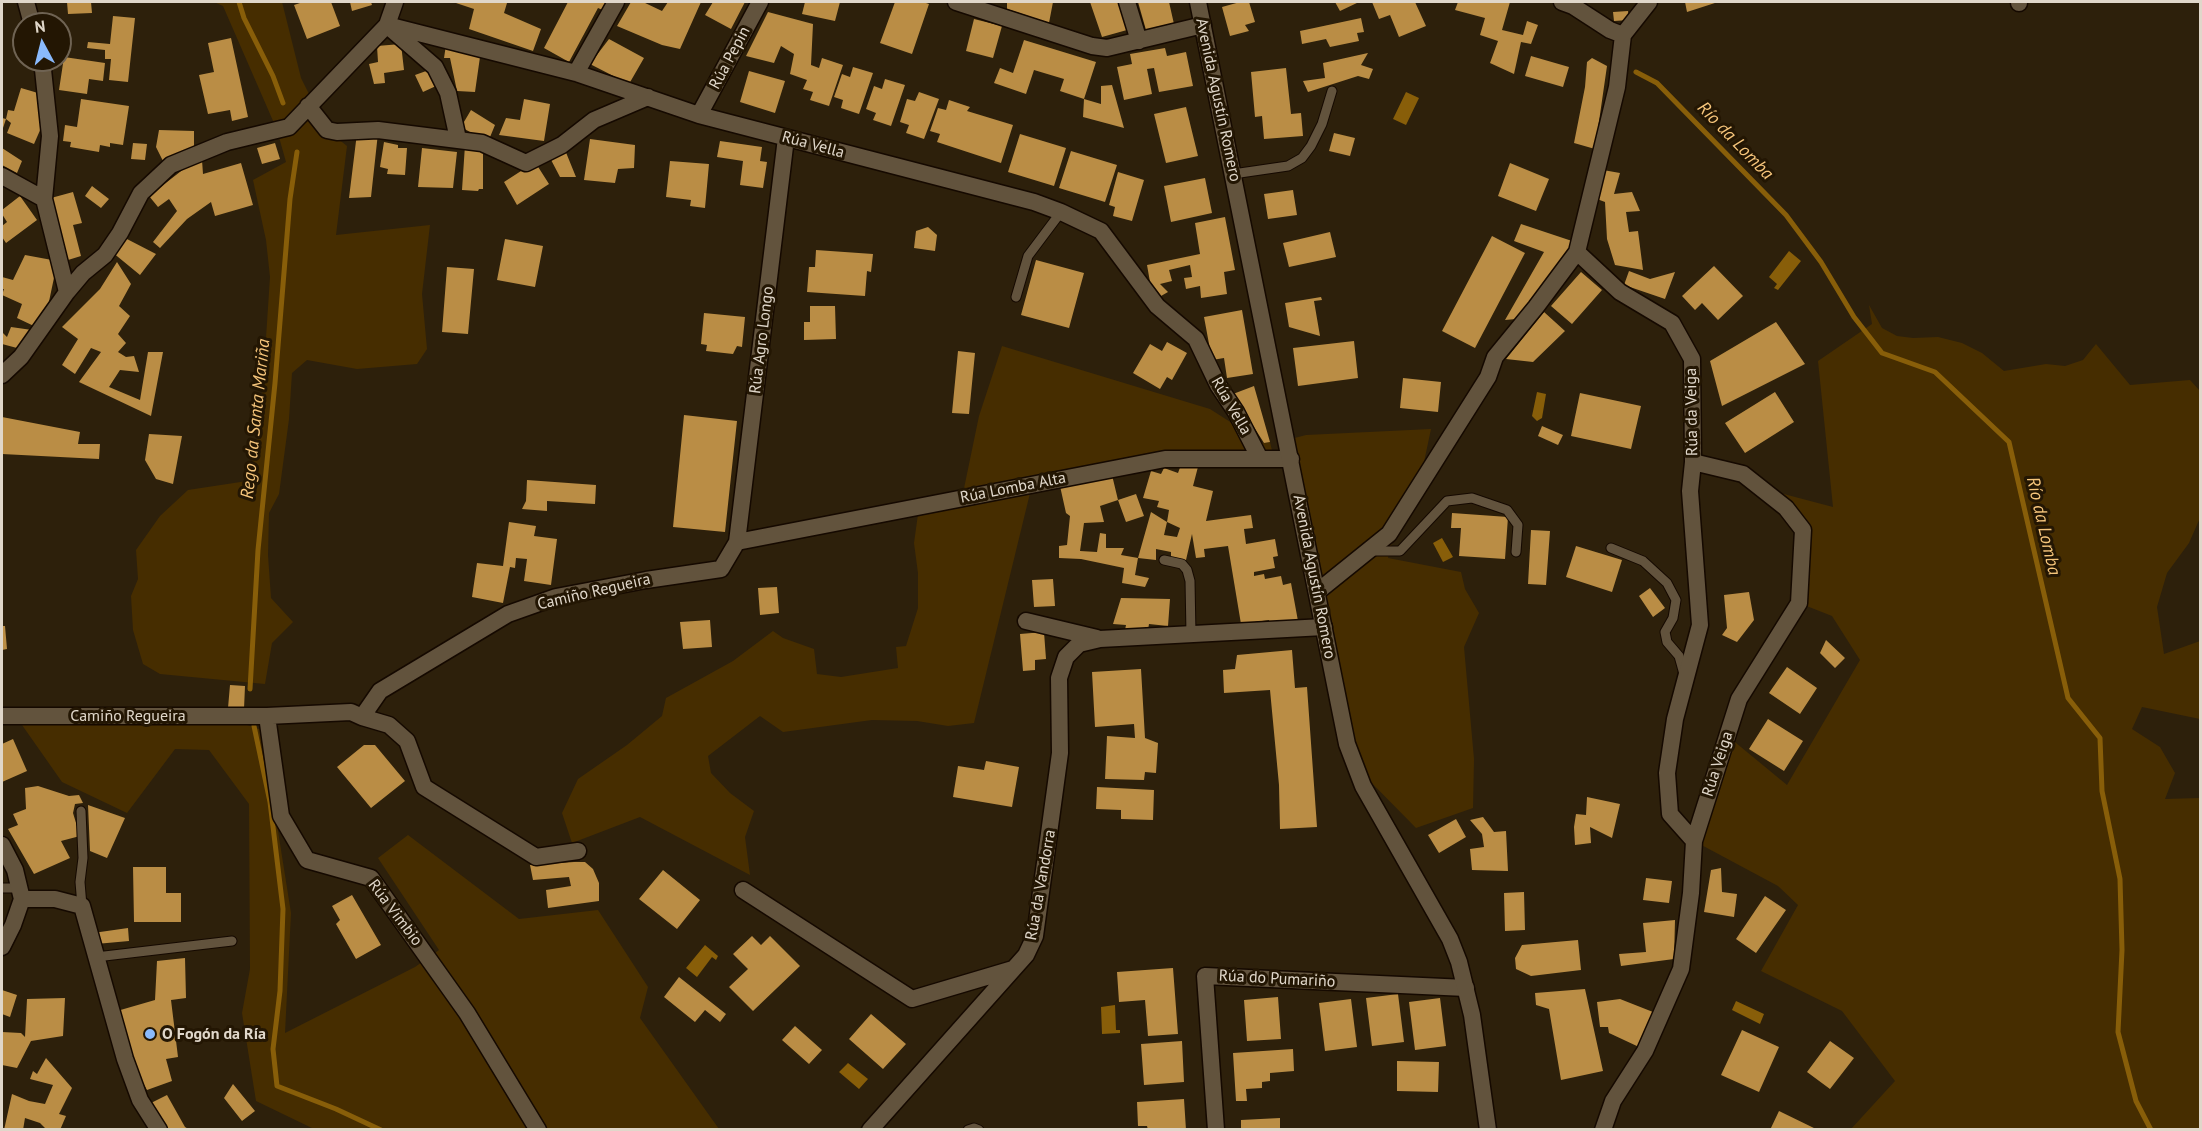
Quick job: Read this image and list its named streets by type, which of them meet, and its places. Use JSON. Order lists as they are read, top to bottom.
{
  "streets": {
    "street": [
      "Rúa Pepin",
      "Avenida Agustín Romero",
      "Rúa Vella",
      "Rúa Agro Longo",
      "Rúa da Veiga",
      "Rúa Lomba Alta",
      "Camiño Regueira",
      "Rúa Veiga",
      "Rúa da Vandorra",
      "Rúa Vimbio",
      "Rúa do Pumariño"
    ]
  },
  "crossings": [
    ["Rúa Pepin", "Rúa Vella"],
    ["Avenida Agustín Romero", "Rúa Lomba Alta"],
    ["Avenida Agustín Romero", "Rúa da Vandorra"],
    ["Avenida Agustín Romero", "Rúa do Pumariño"],
    ["Rúa Vella", "Rúa Agro Longo"],
    ["Rúa Vella", "Rúa Lomba Alta"],
    ["Rúa Agro Longo", "Rúa Lomba Alta"],
    ["Rúa Agro Longo", "Camiño Regueira"],
    ["Rúa da Veiga", "Rúa Veiga"],
    ["Rúa Lomba Alta", "Camiño Regueira"],
    ["Camiño Regueira", "Rúa Vimbio"]
  ],
  "water": ["Río da Lomba", "Rego da Santa Mariña"],
  "places": ["O Fogón da Ría"],
  "north": "top"
}
